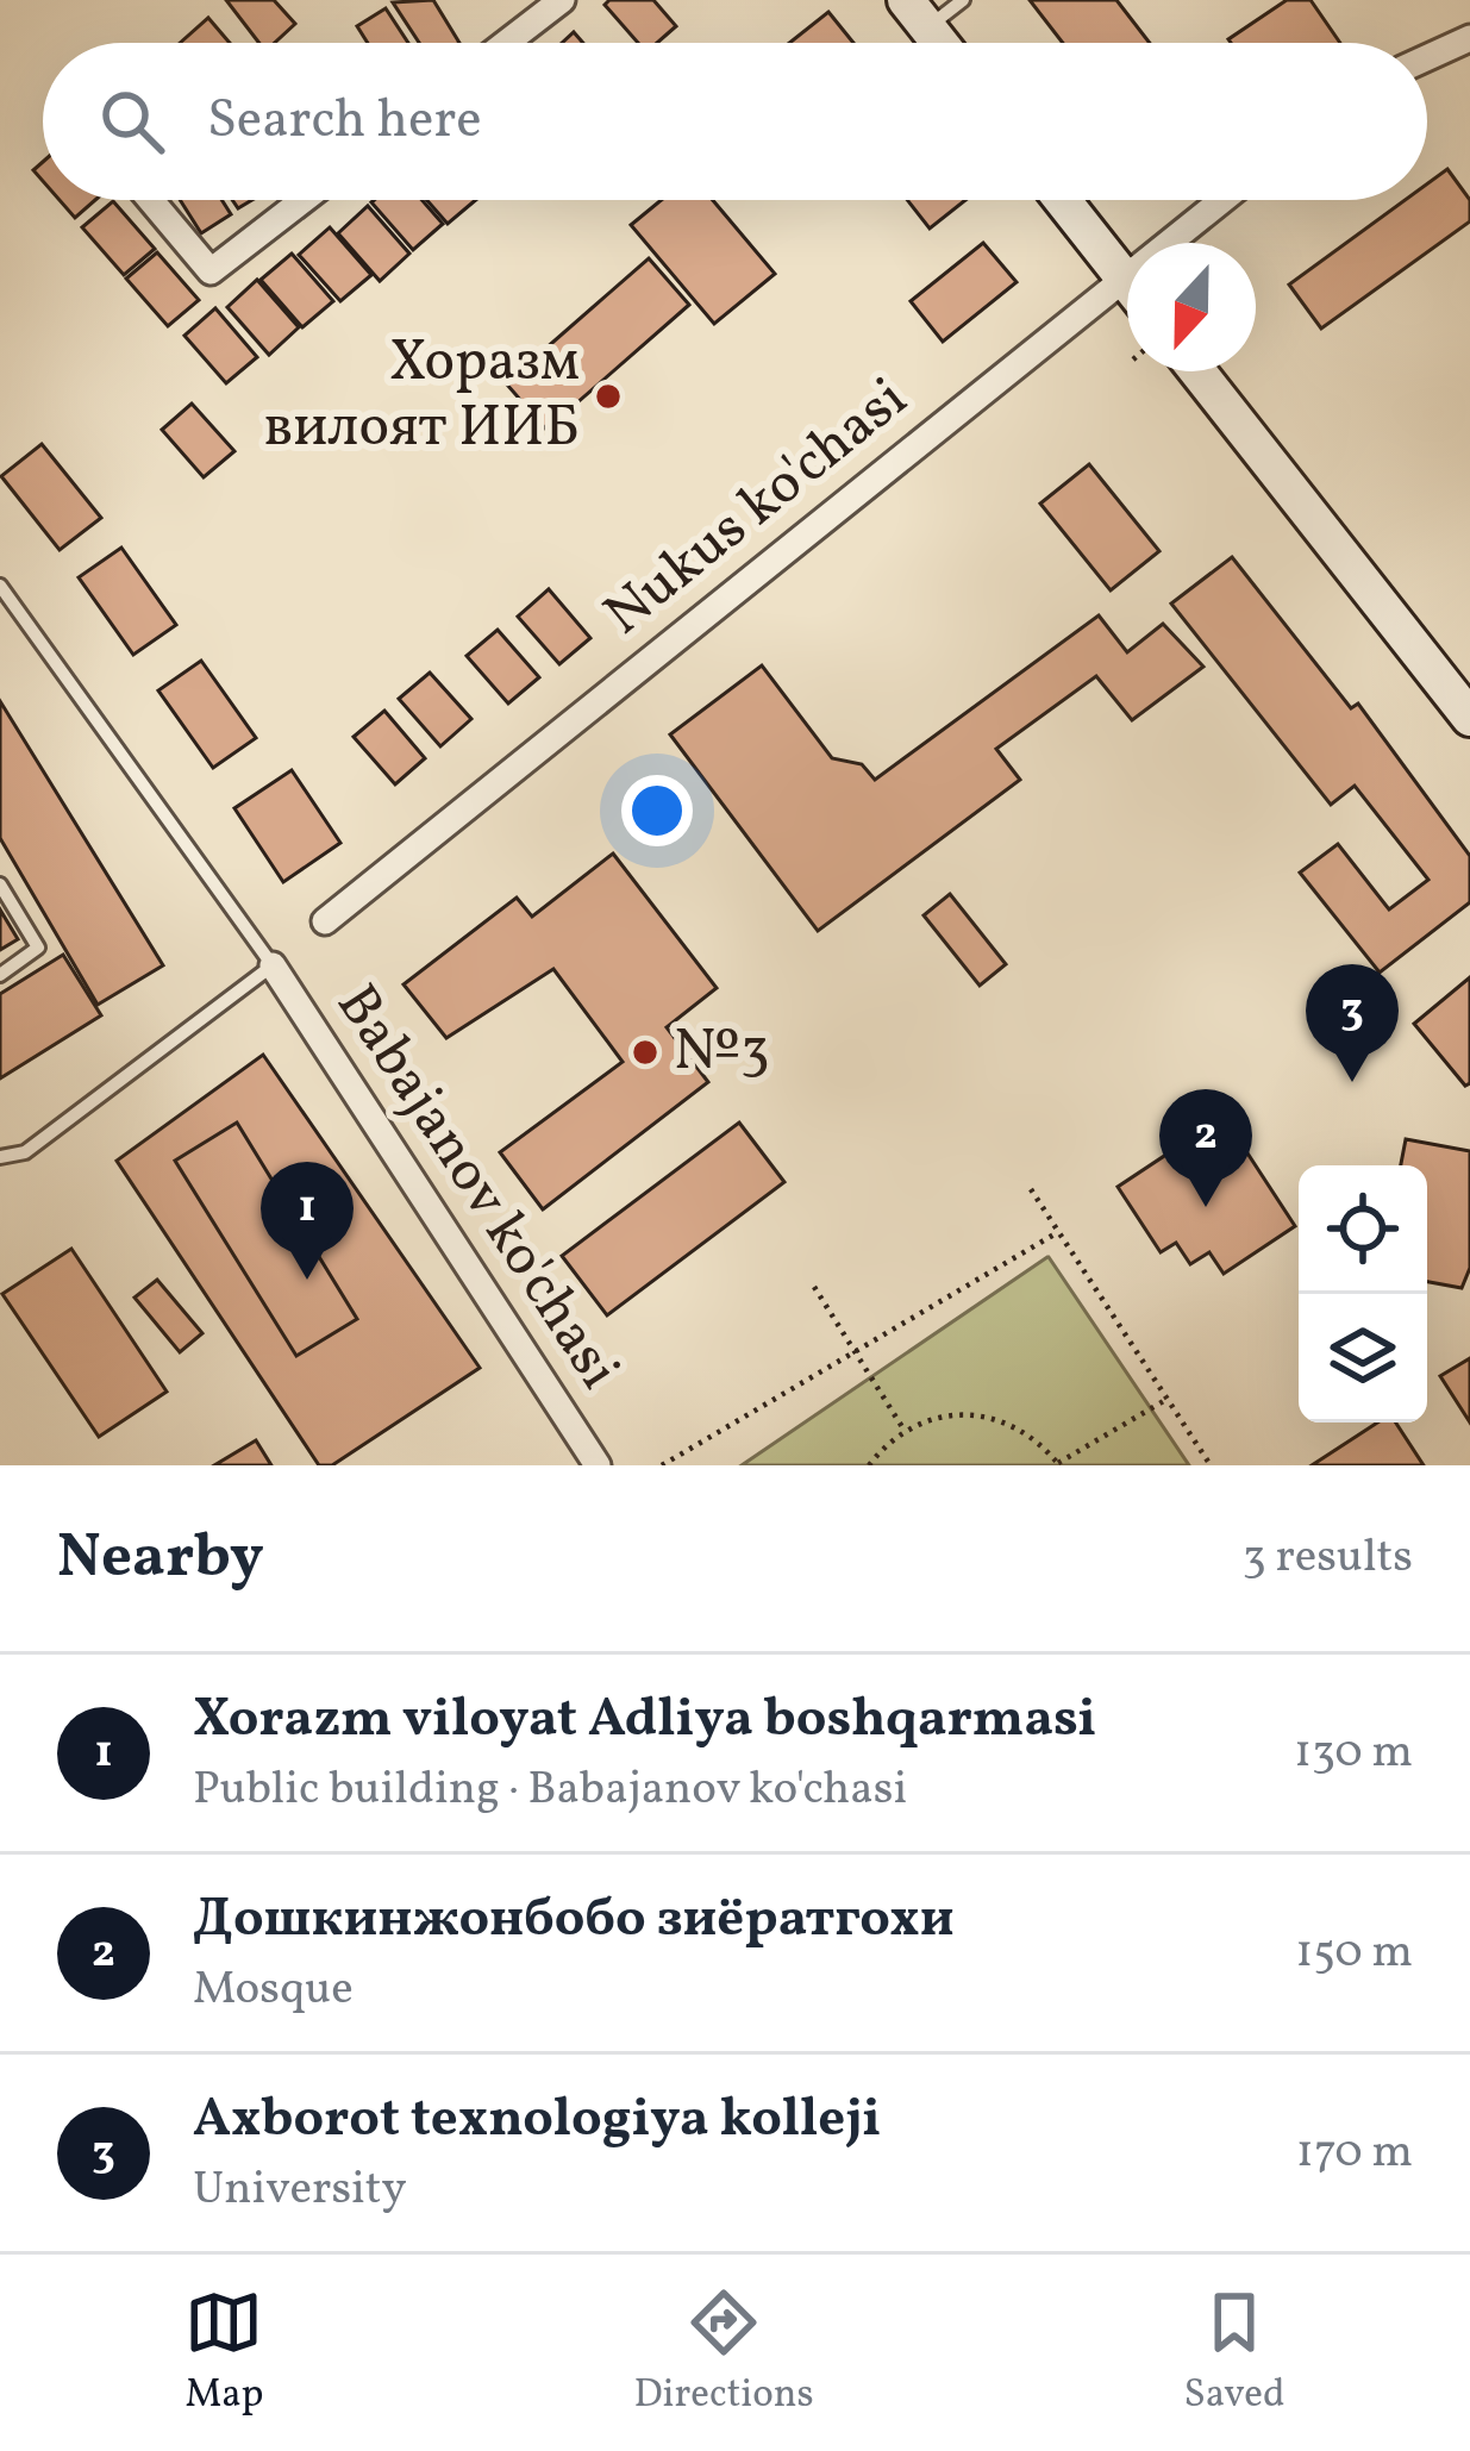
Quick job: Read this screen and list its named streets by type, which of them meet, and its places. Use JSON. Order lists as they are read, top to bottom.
{
  "streets": {
    "street": ["Nukus ko'chasi", "Babajanov ko'chasi"]
  },
  "places": ["Хоразм вилоят ИИБ", "№3"],
  "north": "bottom",
  "page": {
    "search": "Search here",
    "pins": ["3", "2", "1"],
    "heading": ["Nearby", "3 results"],
    "list": [
      {
        "mark": "1",
        "name": "Xorazm viloyat Adliya boshqarmasi",
        "note": "Public building · Babajanov ko'chasi",
        "value": "130 m"
      },
      {
        "mark": "2",
        "name": "Дошкинжонбобо зиёратгохи",
        "note": "Mosque",
        "value": "150 m"
      },
      {
        "mark": "3",
        "name": "Axborot texnologiya kolleji",
        "note": "University",
        "value": "170 m"
      }
    ],
    "nav": ["Map", "Directions", "Saved"]
  }
}
